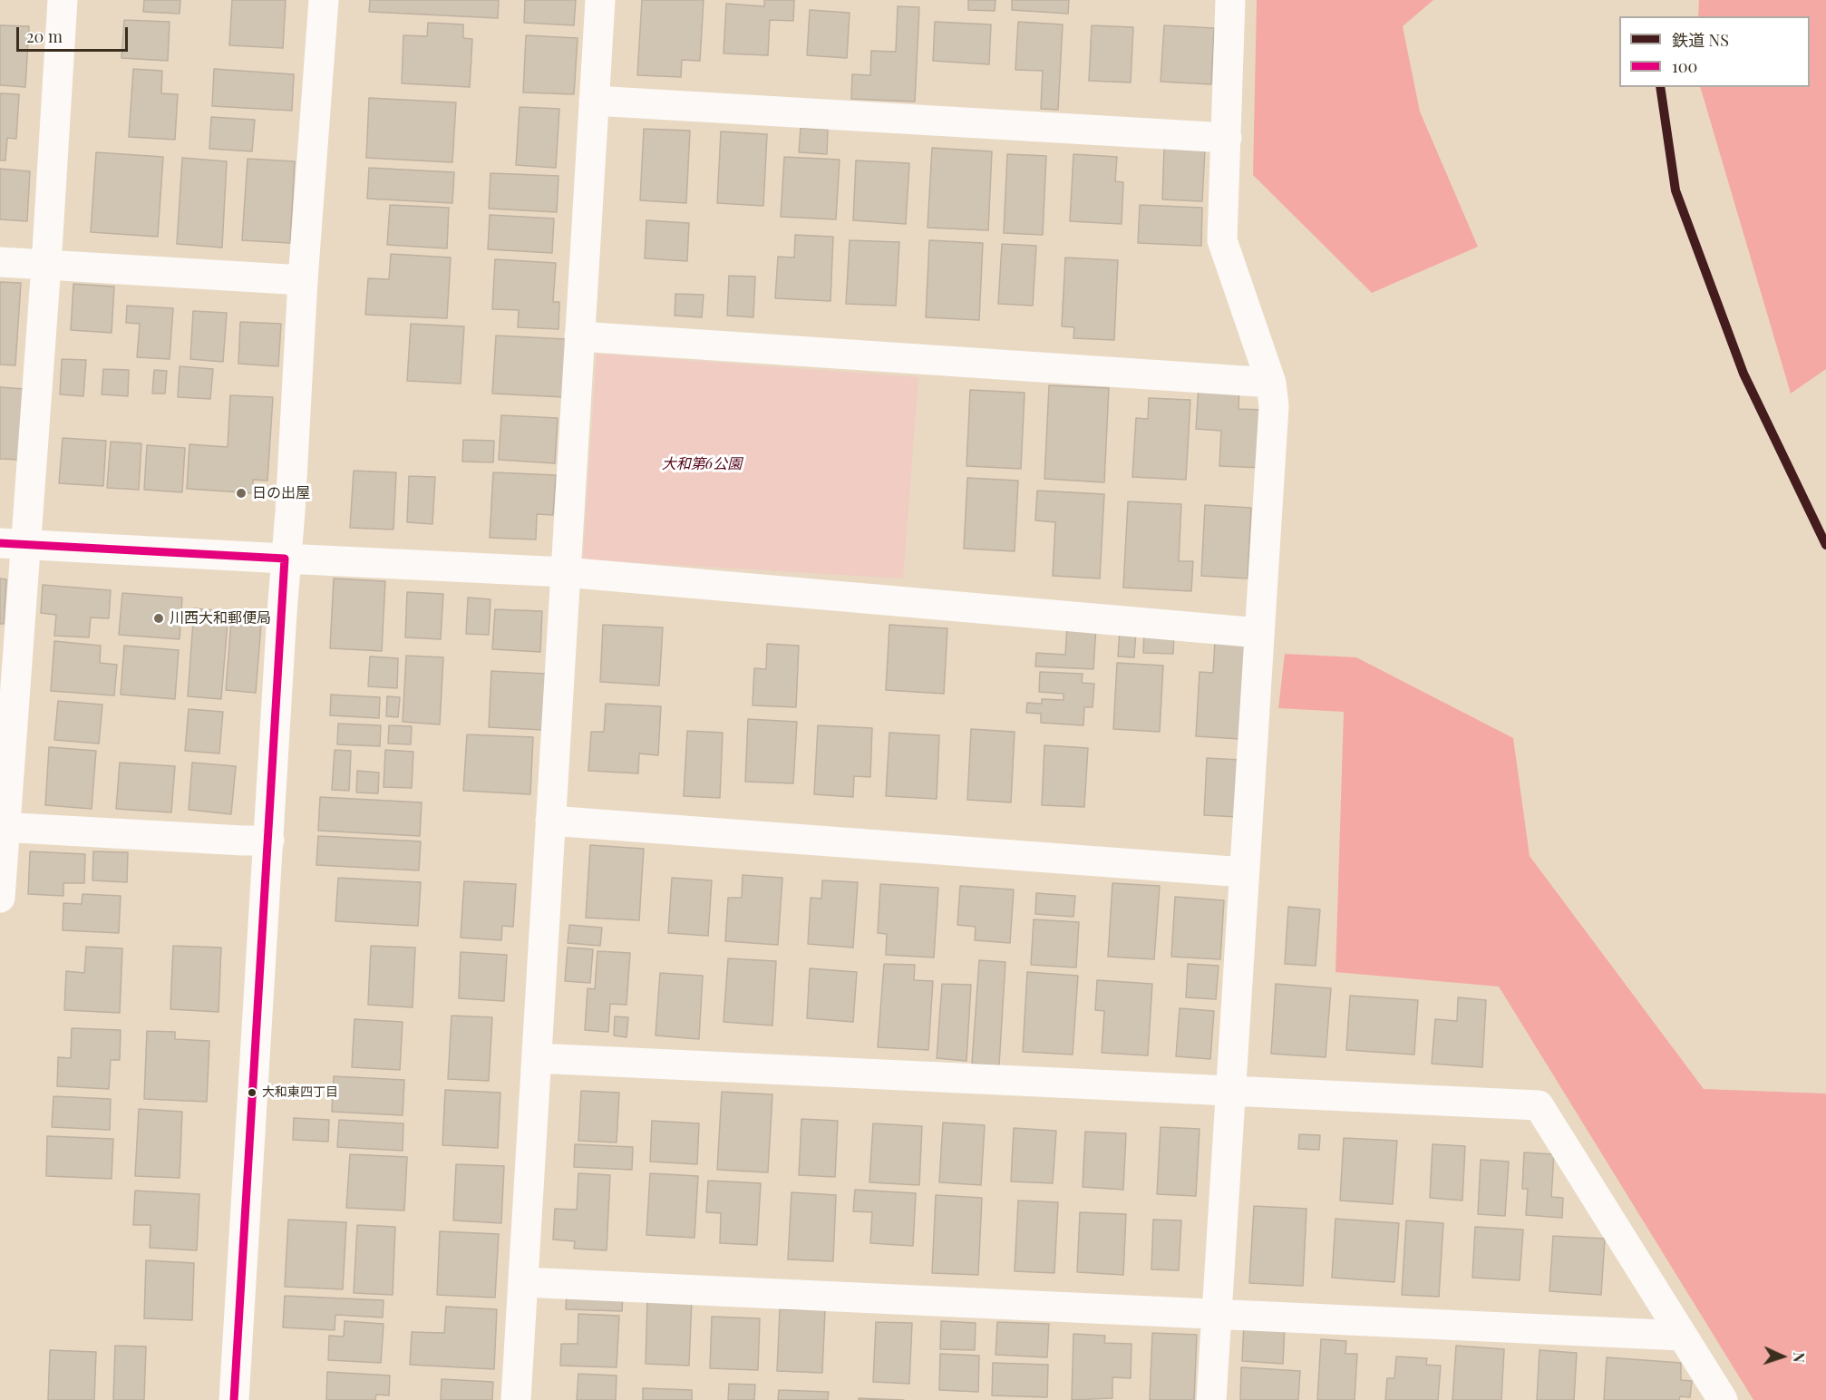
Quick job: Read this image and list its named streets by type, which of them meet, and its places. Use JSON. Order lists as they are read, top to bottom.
{
  "parks": ["大和第6公園"],
  "places": ["日の出屋", "川西大和郵便局", "大和東四丁目"],
  "lines": ["rail line NS", "transit line 100"],
  "legend": ["鉄道 NS", "100"],
  "scale_bar": "20 m",
  "north": "right"
}
